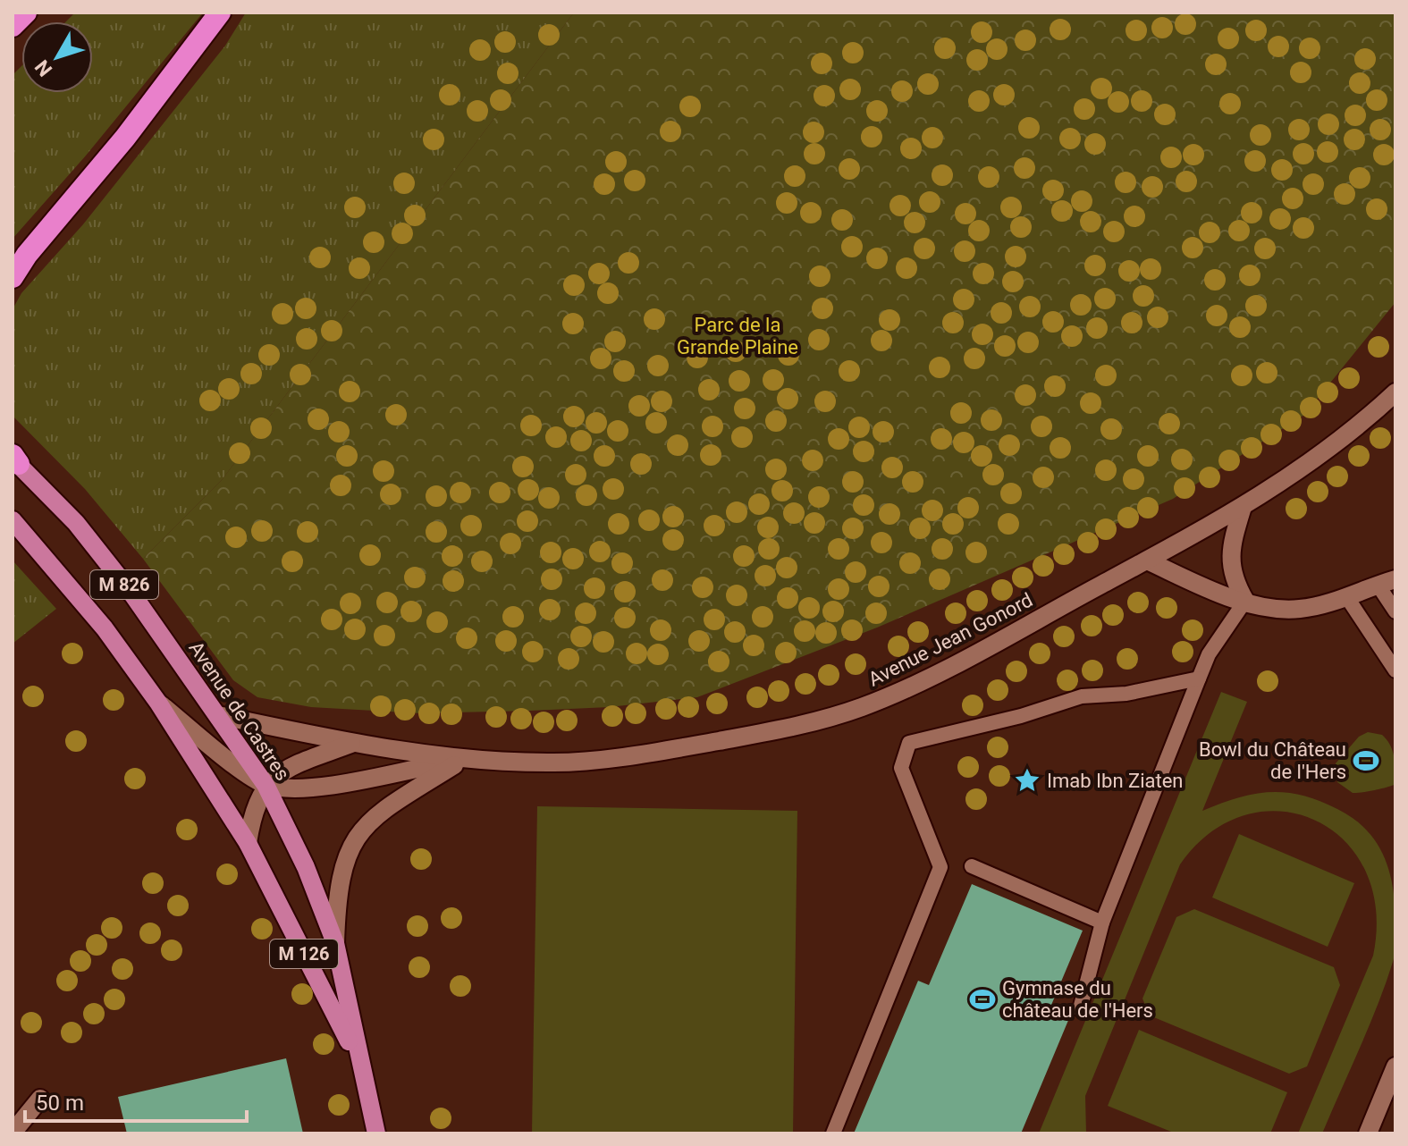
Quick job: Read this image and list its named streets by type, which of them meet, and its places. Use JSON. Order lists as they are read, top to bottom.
{
  "streets": {
    "main road": ["M 826", "Avenue de Castres", "M 126"],
    "street": ["Avenue Jean Gonord"]
  },
  "crossings": [
    ["Avenue Jean Gonord", "Avenue de Castres"]
  ],
  "parks": ["Parc de la Grande Plaine"],
  "places": {
    "sports": ["Bowl du Château de l'Hers", "Gymnase du château de l'Hers"],
    "place": ["Imab Ibn Ziaten"]
  },
  "scale_bar": "50 m",
  "north": "bottom left"
}
